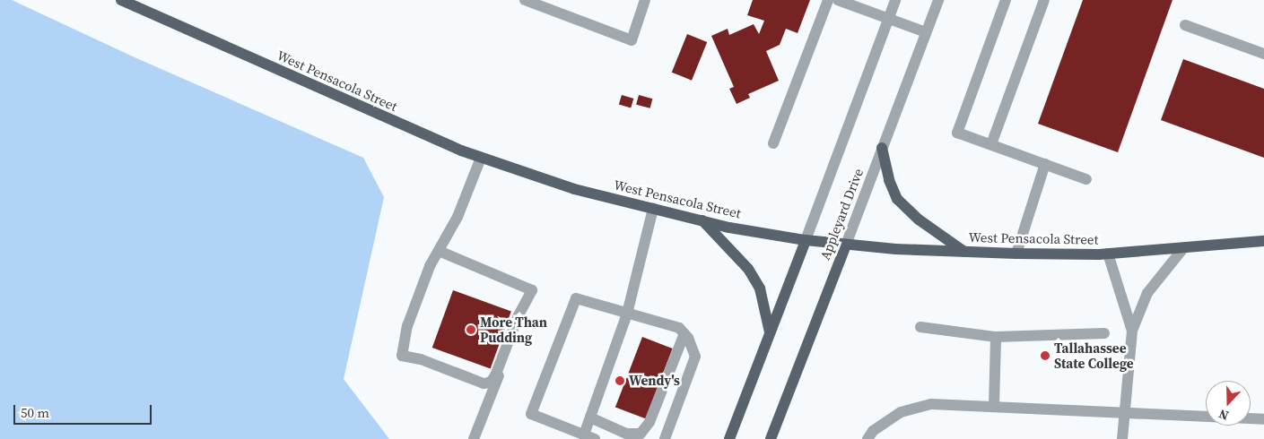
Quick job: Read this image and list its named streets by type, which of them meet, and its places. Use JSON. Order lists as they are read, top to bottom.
{
  "streets": {
    "main road": ["West Pensacola Street", "Appleyard Drive"]
  },
  "crossings": [
    ["West Pensacola Street", "Appleyard Drive"]
  ],
  "places": ["More Than Pudding", "Tallahassee State College", "Wendy's"],
  "scale_bar": "50 m",
  "north": "bottom"
}
